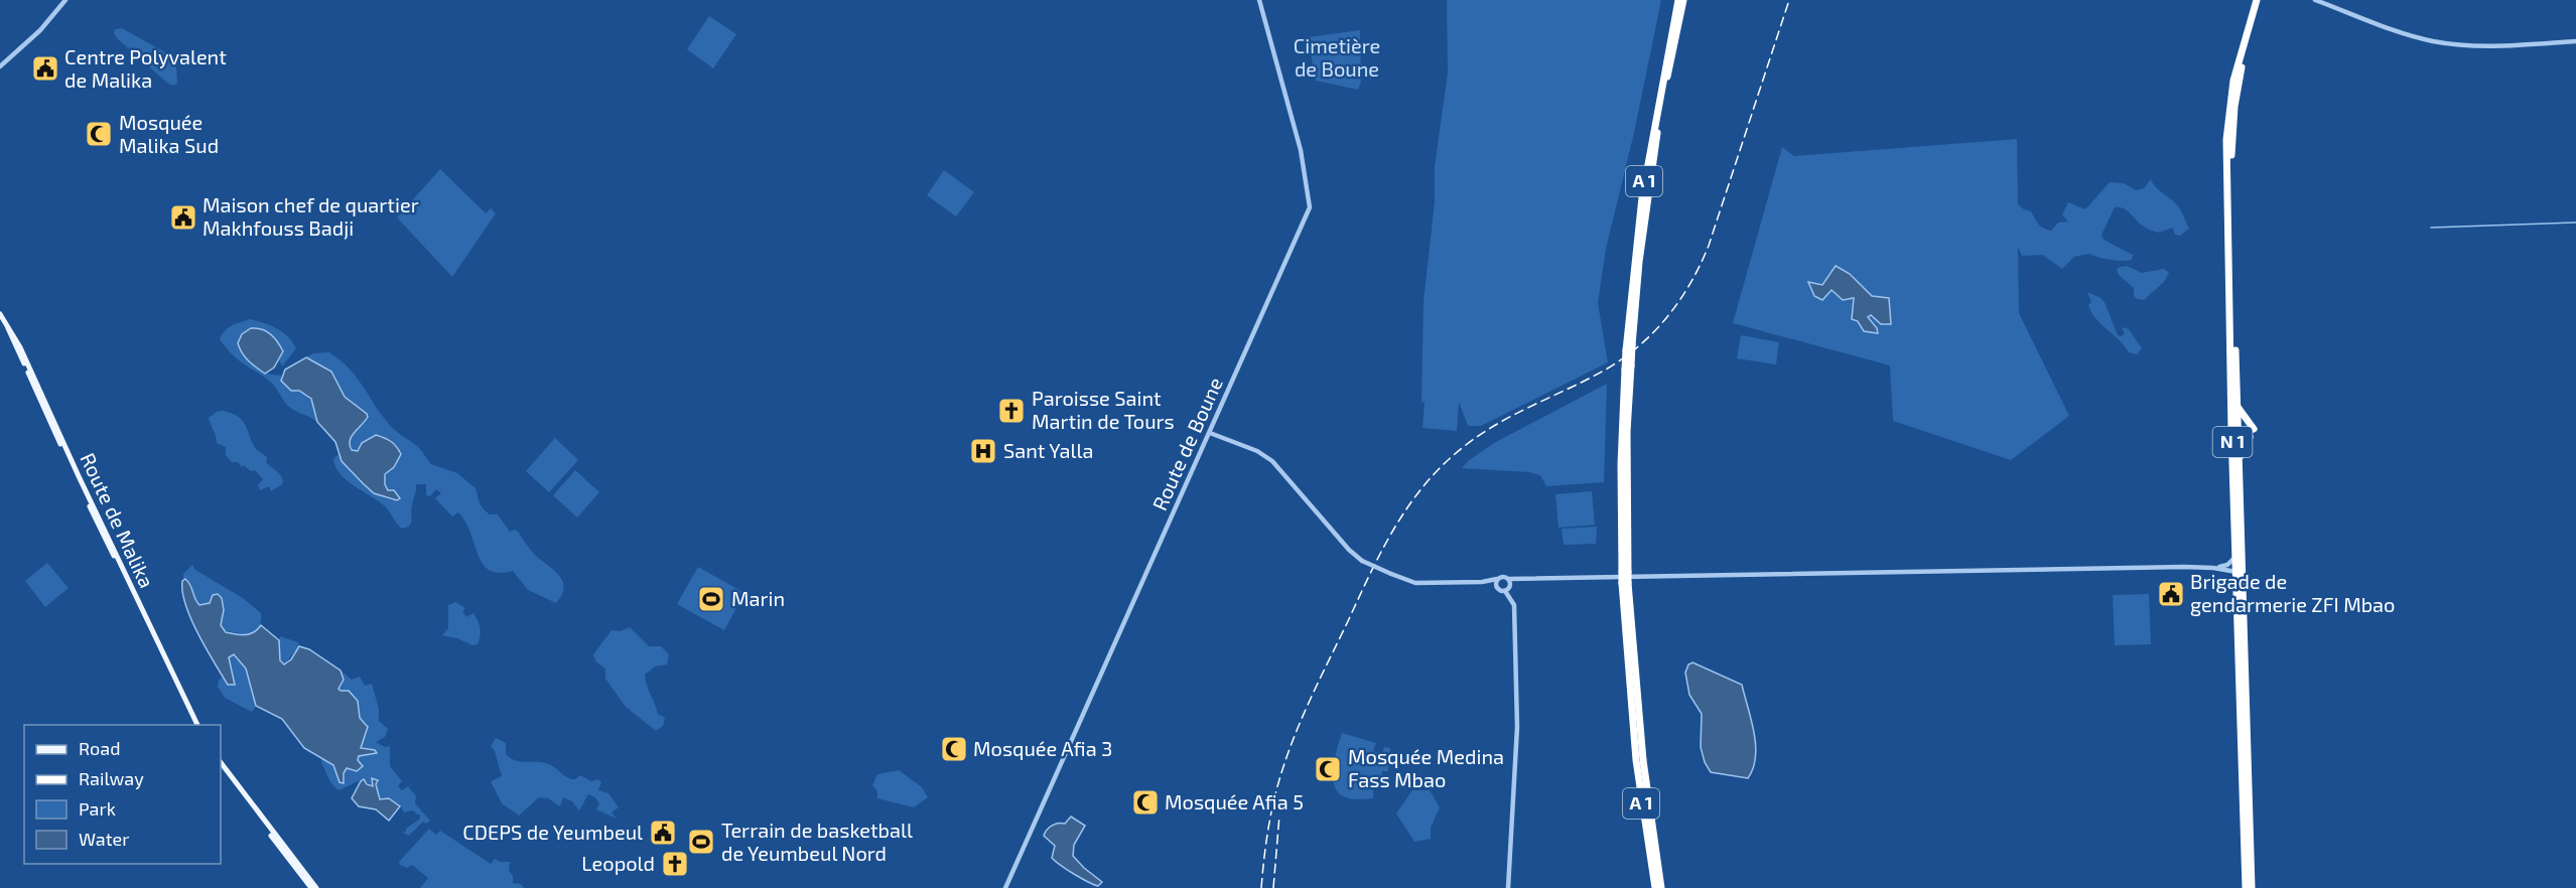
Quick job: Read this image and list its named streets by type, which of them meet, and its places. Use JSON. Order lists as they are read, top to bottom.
{
  "streets": {
    "highway": ["A 1", "N 1"],
    "main road": ["Route de Malika"],
    "street": ["Route de Boune"]
  },
  "parks": ["Cimetière de Boune"],
  "places": {
    "public building": [
      "Centre Polyvalent de Malika",
      "Maison chef de quartier Makhfouss Badji",
      "Brigade de gendarmerie ZFI Mbao",
      "CDEPS de Yeumbeul"
    ],
    "mosque": [
      "Mosquée Malika Sud",
      "Mosquée Afia 3",
      "Mosquée Medina Fass Mbao",
      "Mosquée Afia 5"
    ],
    "church": ["Paroisse Saint Martin de Tours", "Leopold"],
    "hospital": ["Sant Yalla"],
    "sports": ["Marin", "Terrain de basketball de Yeumbeul Nord"]
  },
  "legend": [
    "Road",
    "Railway",
    "Park",
    "Water"
  ]
}
